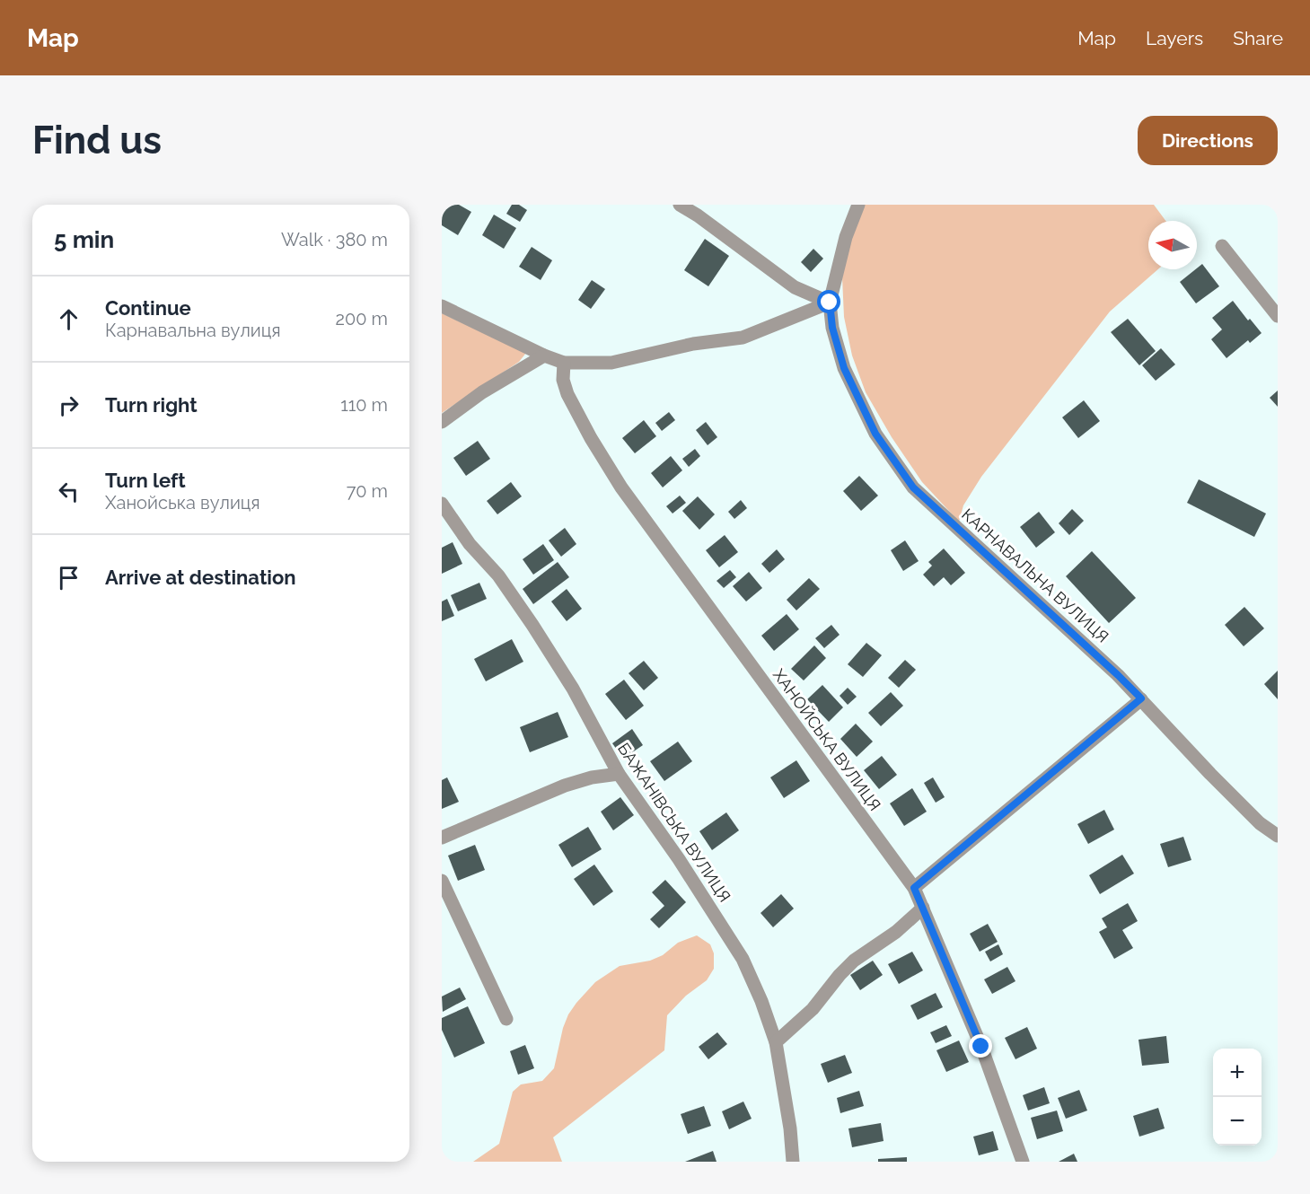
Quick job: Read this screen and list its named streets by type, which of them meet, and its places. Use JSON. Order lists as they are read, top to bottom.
{
  "streets": {
    "street": ["КАРНАВАЛЬНА ВУЛИЦЯ", "ХАНОЙСЬКА ВУЛИЦЯ", "БАЖАНІВСЬКА ВУЛИЦЯ"]
  },
  "north": "left",
  "page": {
    "header": "Map",
    "nav": ["Map", "Layers", "Share"],
    "buttons": "Directions",
    "title": "Find us",
    "heading": ["5 min", "Walk · 380 m"],
    "list": [
      ["Continue", "Карнавальна вулиця", "200 m"],
      ["Turn right", "110 m"],
      ["Turn left", "Ханойська вулиця", "70 m"],
      "Arrive at destination"
    ],
    "map_buttons": ["+", "−"]
  }
}
